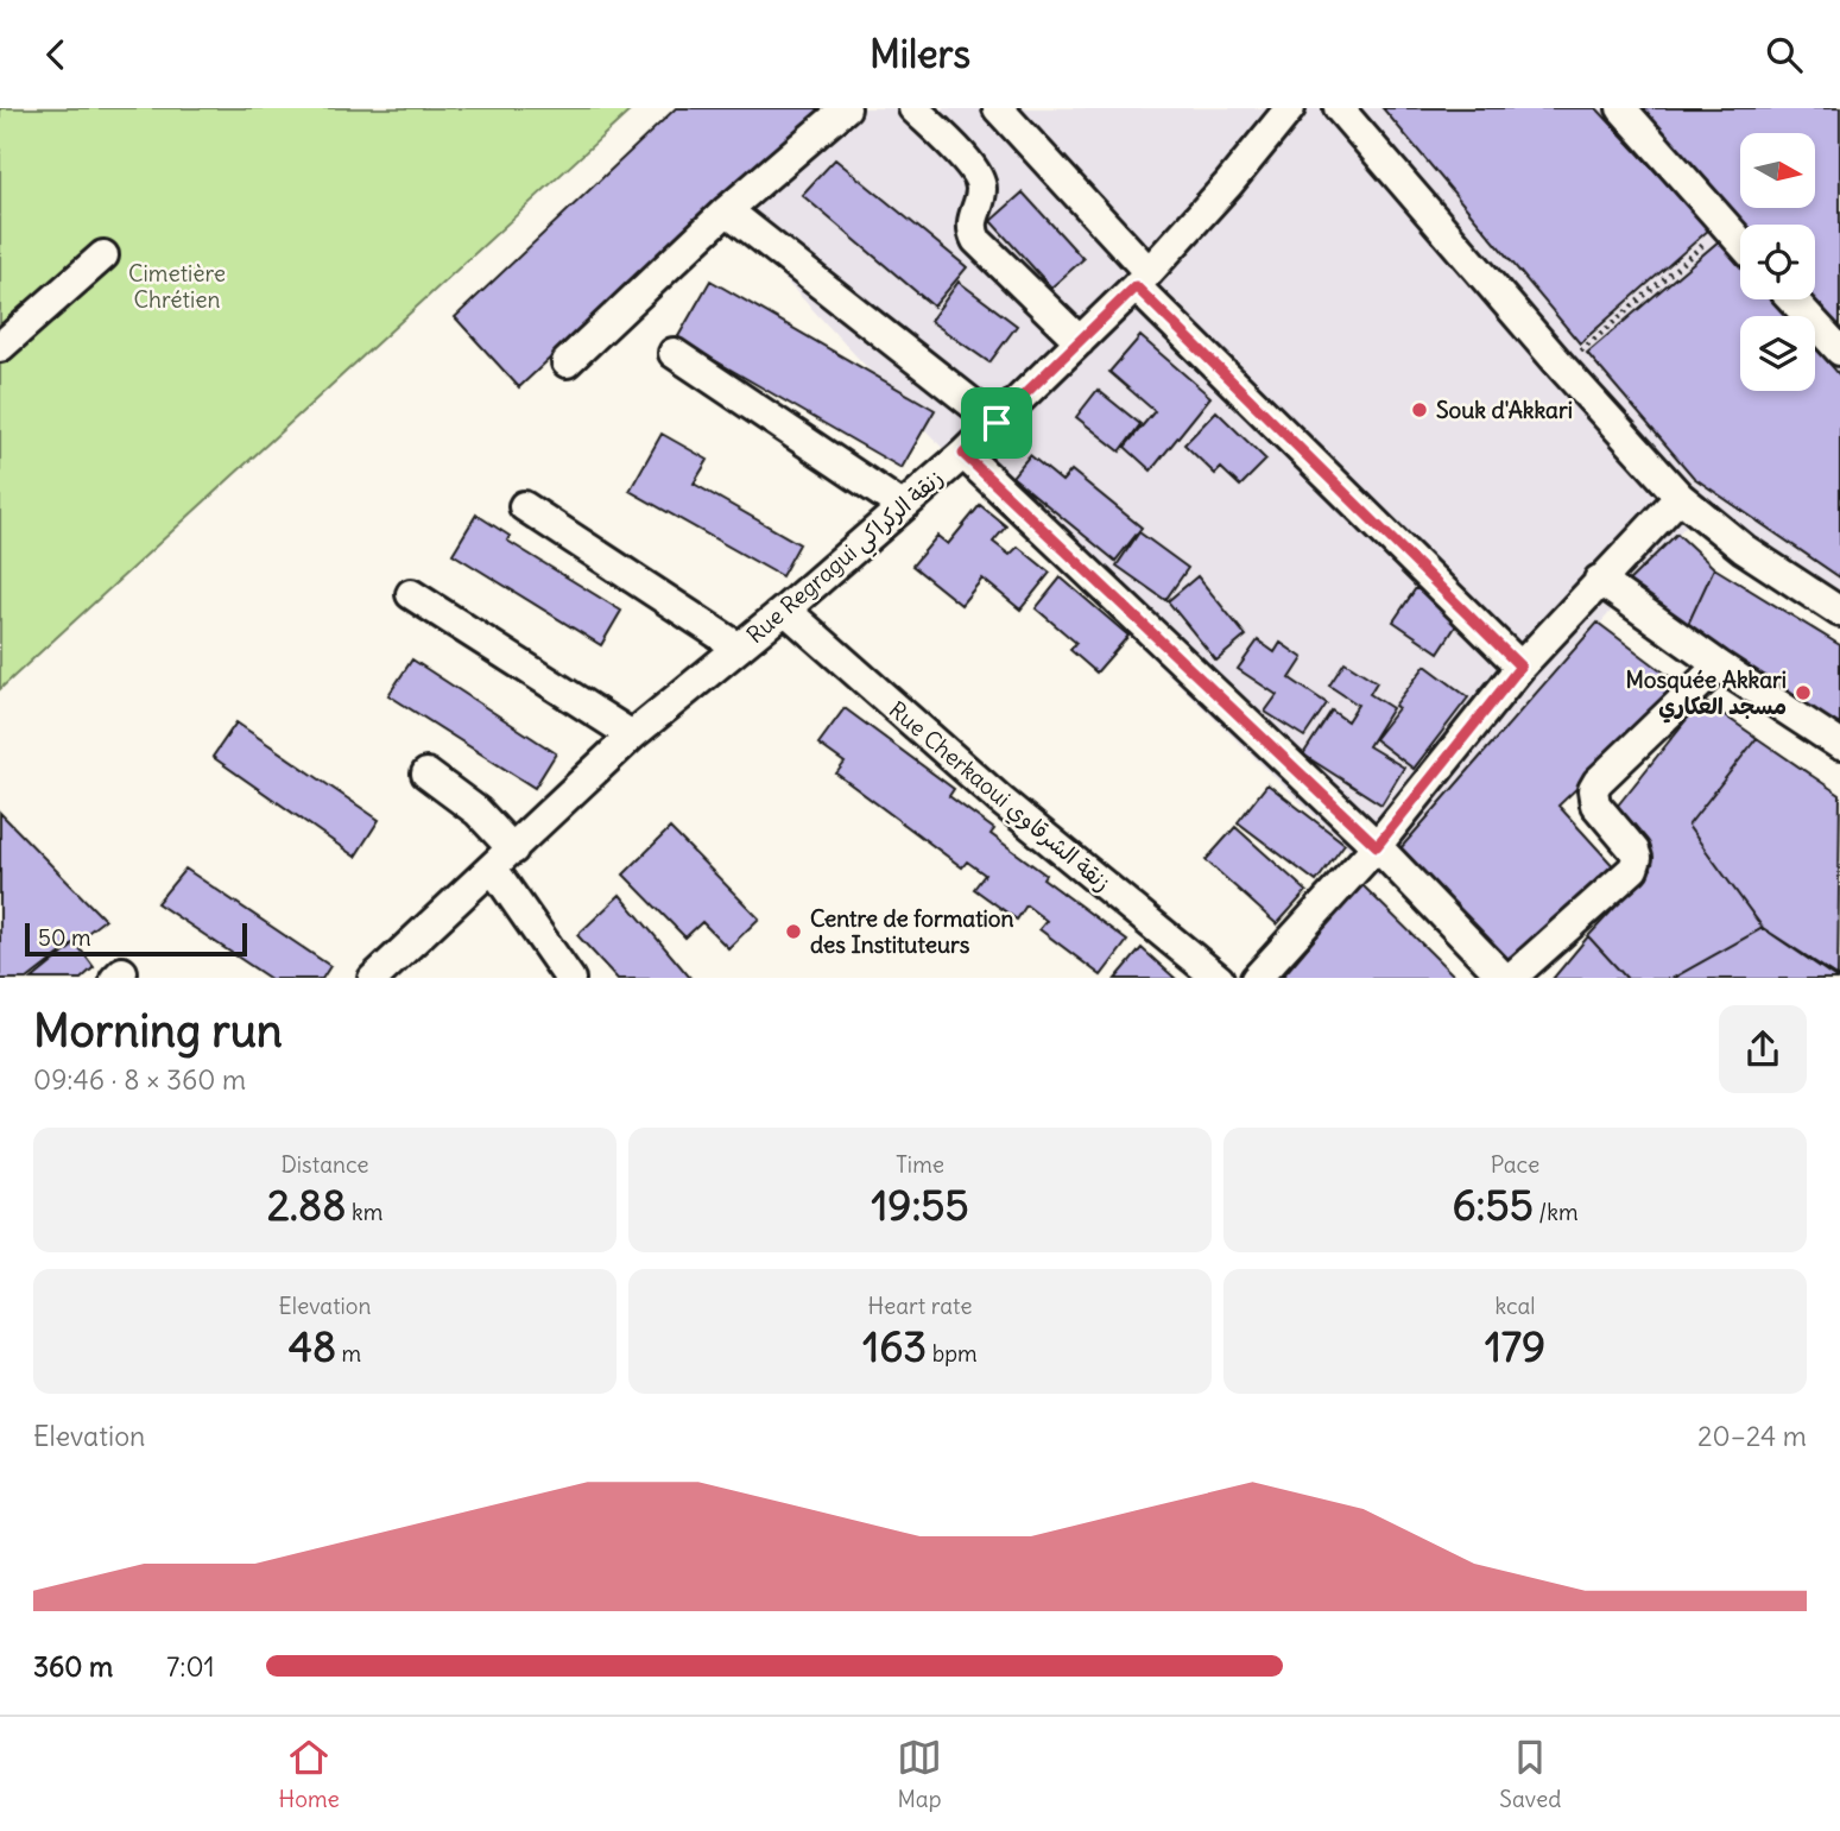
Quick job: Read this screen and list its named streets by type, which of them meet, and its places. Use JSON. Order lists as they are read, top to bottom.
{
  "streets": {
    "street": ["Rue Regragui زنقة الركراكي", "Rue Cherkaoui زنقة الشرقاوي"]
  },
  "crossings": [
    ["Rue Regragui زنقة الركراكي", "Rue Cherkaoui زنقة الشرقاوي"]
  ],
  "parks": ["Cimetière Chrétien"],
  "places": ["Souk d'Akkari", "Mosquée Akkari مسجد العكاري", "Centre de formation des Instituteurs"],
  "scale_bar": "50 m",
  "north": "right",
  "page": {
    "header": "Milers",
    "scale": "50 m",
    "heading": ["Morning run", "09:46 · 8 × 360 m"],
    "stats": [
      ["Distance", "2.88 km"],
      ["Time", "19:55"],
      ["Pace", "6:55 /km"],
      ["Elevation", "48 m"],
      ["Heart rate", "163 bpm"],
      ["kcal", "179"]
    ],
    "chart": ["Elevation", "20–24 m"],
    "list": [
      {
        "name": "360 m",
        "note": "7:01"
      }
    ],
    "tabs": ["Home", "Map", "Saved"]
  }
}
